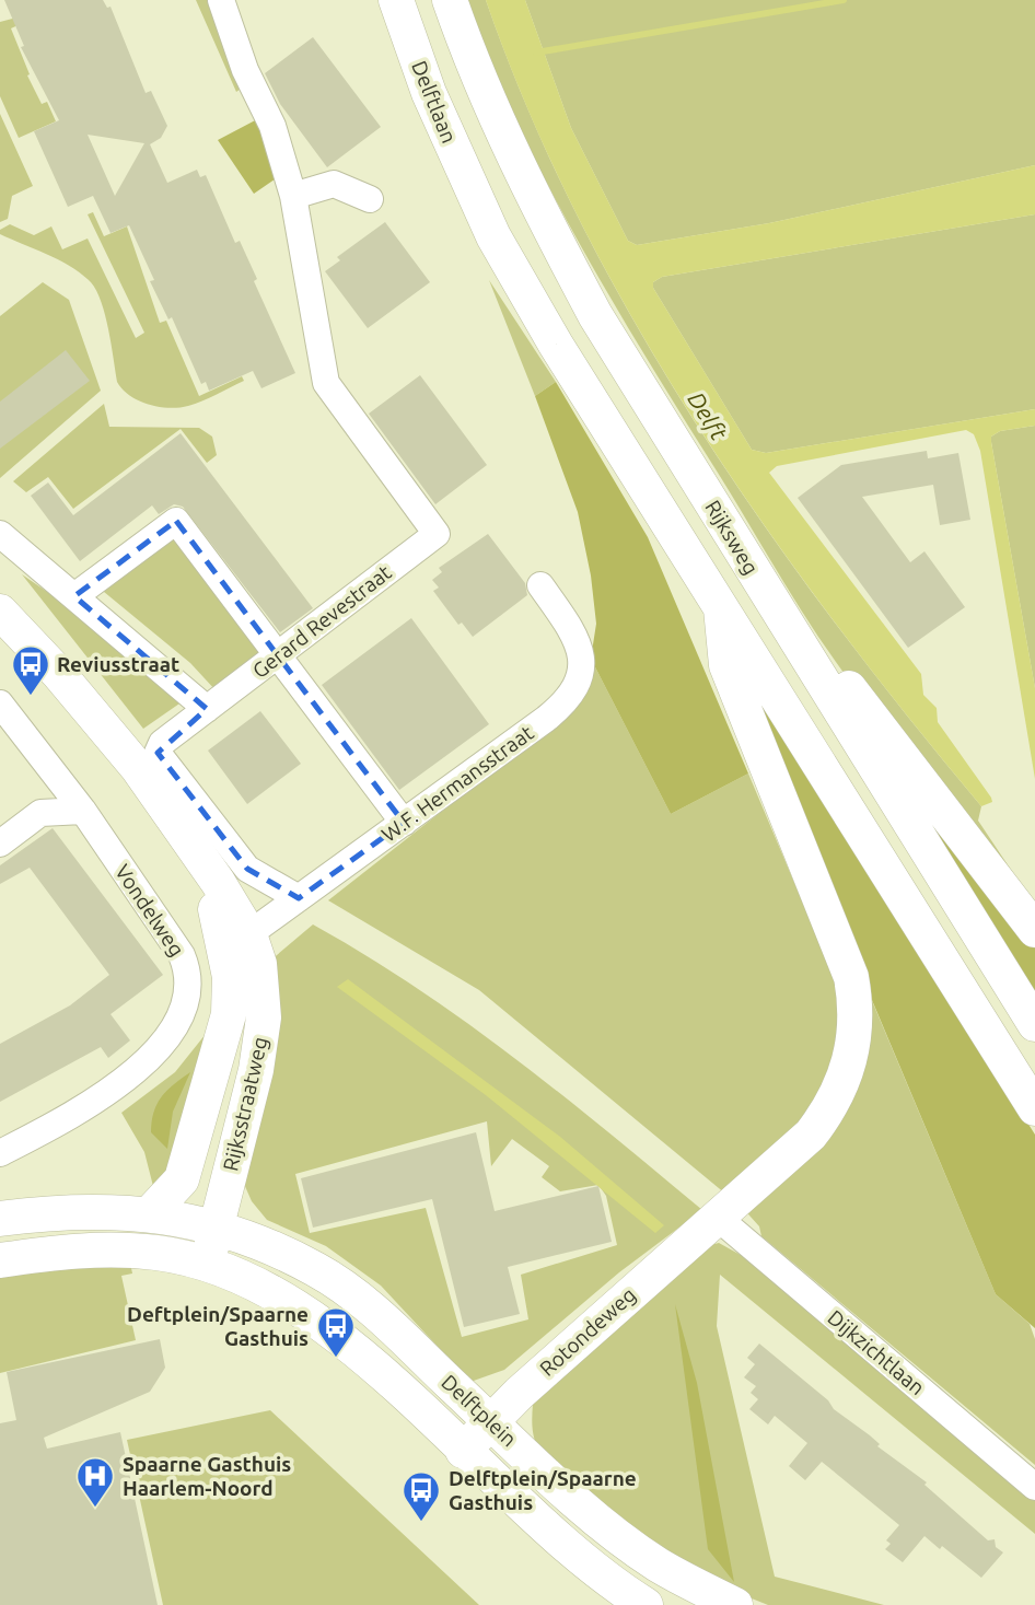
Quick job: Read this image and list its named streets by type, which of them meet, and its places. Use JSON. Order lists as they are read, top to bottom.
{
  "streets": {
    "main road": [
      "Delftlaan",
      "Rijksweg",
      "Rijksstraatweg",
      "Rotondeweg",
      "Delftplein"
    ],
    "street": [
      "Gerard Revestraat",
      "W.F. Hermansstraat",
      "Vondelweg",
      "Dijkzichtlaan"
    ]
  },
  "crossings": [
    ["Delftlaan", "Rijksweg"],
    ["Rijksweg", "Rotondeweg"],
    ["W.F. Hermansstraat", "Rijksstraatweg"],
    ["Rijksstraatweg", "Delftplein"],
    ["Rotondeweg", "Dijkzichtlaan"],
    ["Rotondeweg", "Delftplein"]
  ],
  "water": ["Delft"],
  "places": {
    "bus stop": ["Reviusstraat", "Deftplein/Spaarne Gasthuis", "Delftplein/Spaarne Gasthuis"],
    "hospital": ["Spaarne Gasthuis Haarlem-Noord"]
  }
}
